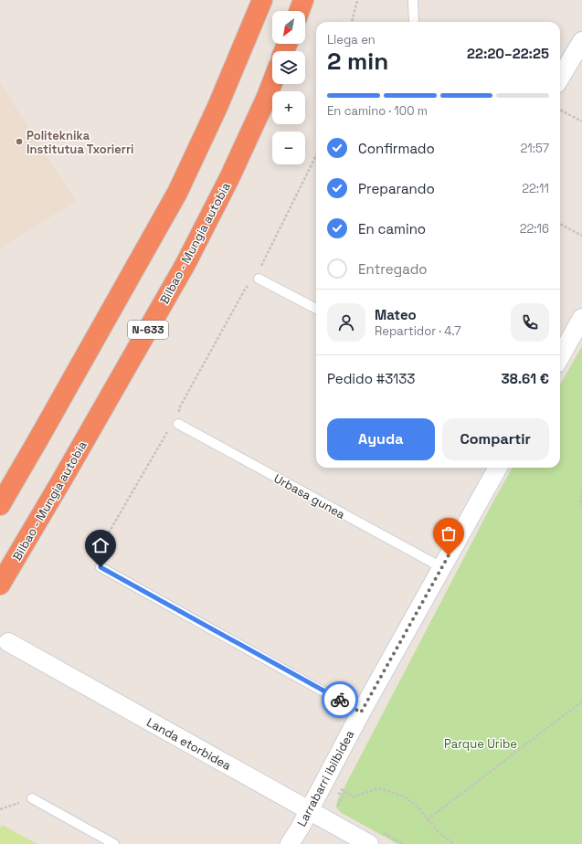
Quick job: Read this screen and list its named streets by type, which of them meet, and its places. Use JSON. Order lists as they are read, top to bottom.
{
  "streets": {
    "highway": ["Bilbao - Mungia autobia", "N-633"],
    "street": ["Landa etorbidea", "Larrabarri ibilbidea"],
    "lane": ["Urbasa gunea"]
  },
  "crossings": [
    ["Urbasa gunea", "Larrabarri ibilbidea"],
    ["Landa etorbidea", "Larrabarri ibilbidea"]
  ],
  "parks": ["Parque Uribe"],
  "places": ["Politeknika Institutua Txorierri"],
  "north": "bottom left",
  "page": {
    "map_buttons": ["+", "−"],
    "heading": ["2 min", "Llega en", "22:20–22:25"],
    "panel": [
      "Mateo",
      "Repartidor · 4.7",
      "Pedido #3133",
      "38.61 €"
    ],
    "bar": "En camino · 100 m",
    "list": [
      ["Confirmado", "21:57"],
      ["Preparando", "22:11"],
      ["En camino", "22:16"],
      "Entregado"
    ],
    "buttons": ["Ayuda", "Compartir"]
  }
}
